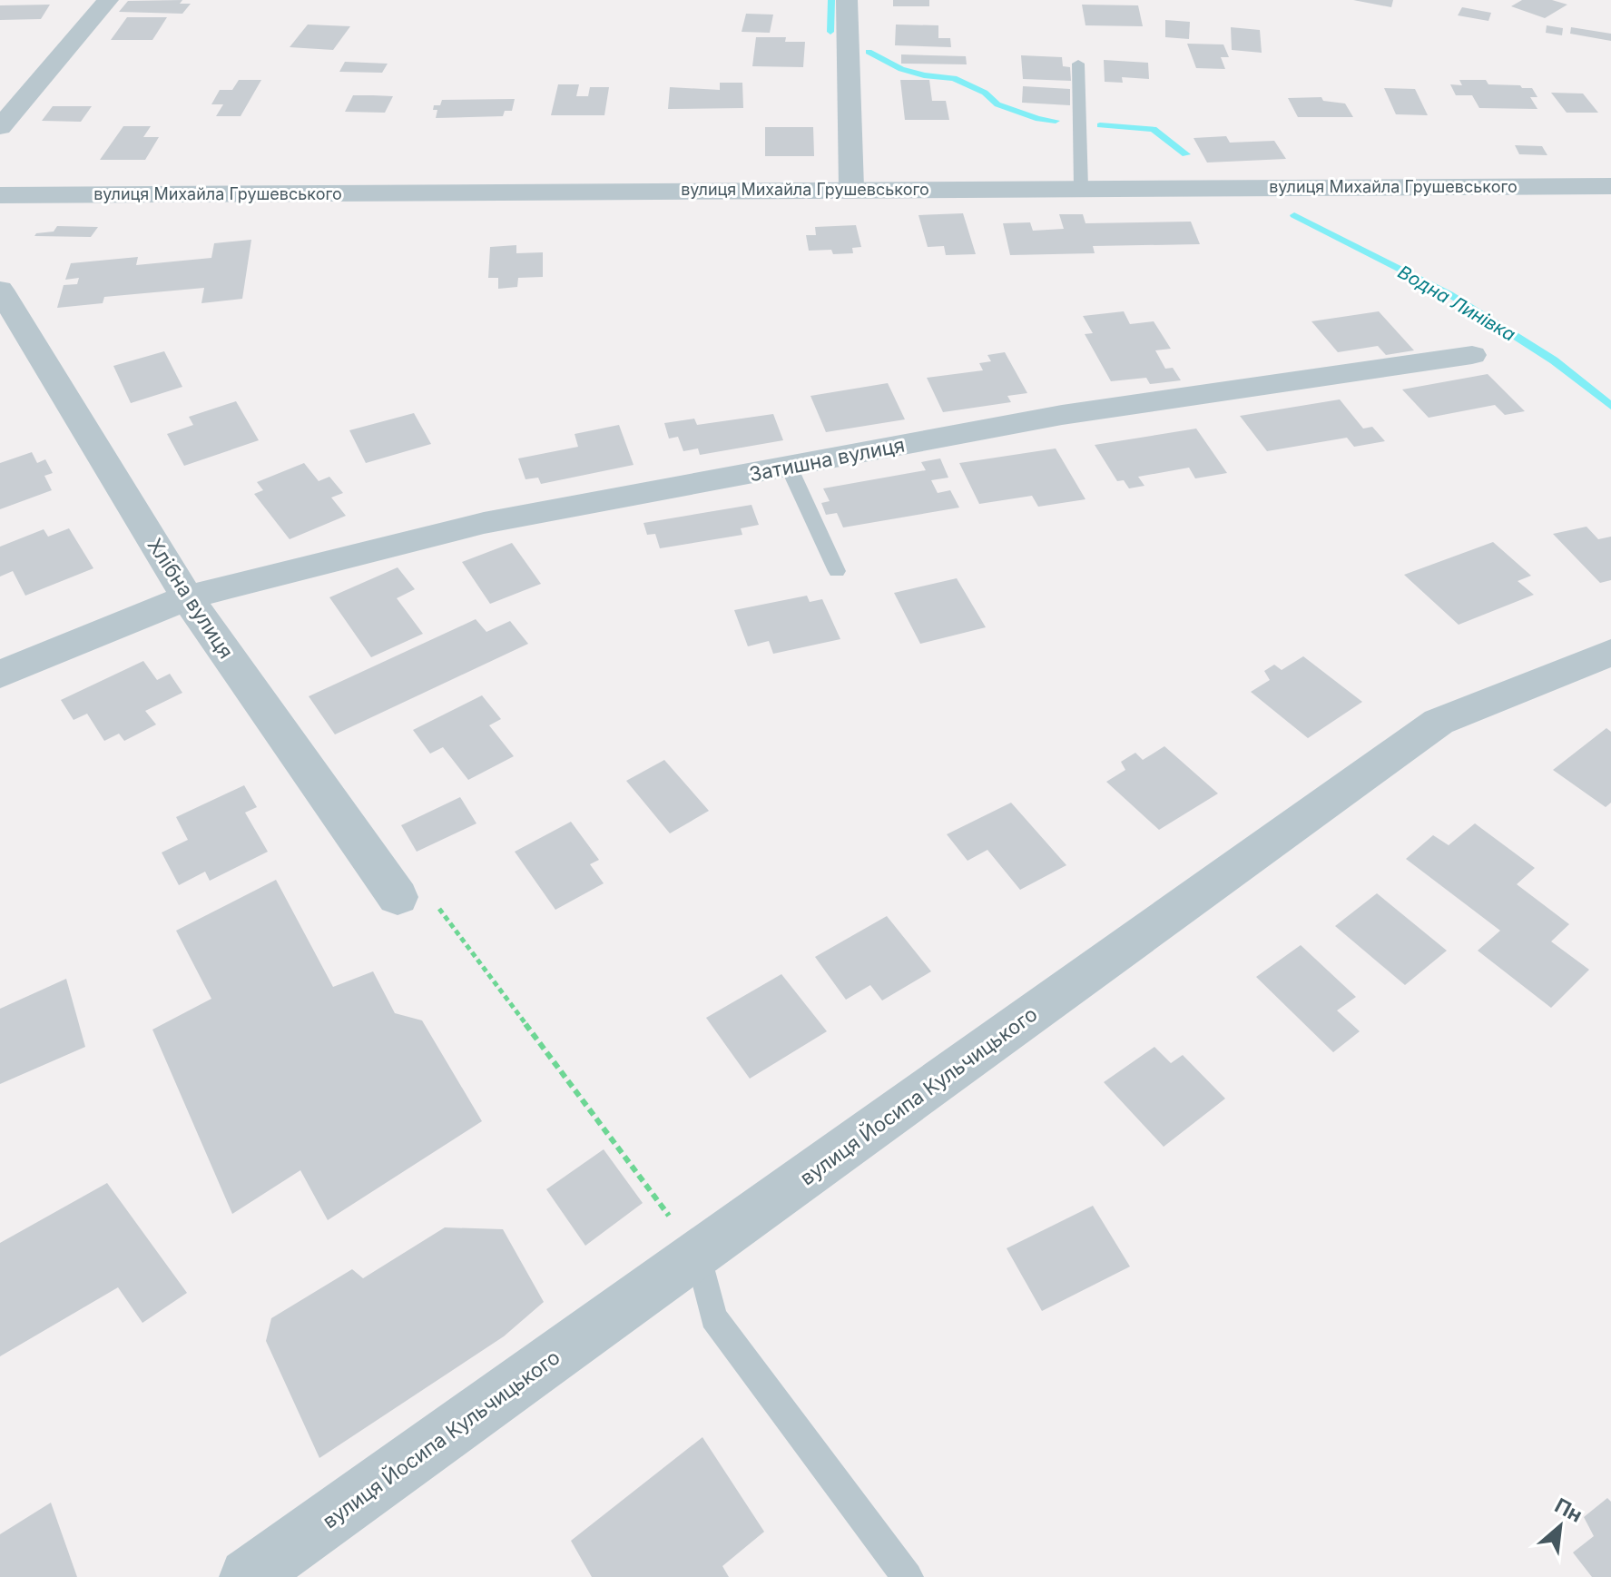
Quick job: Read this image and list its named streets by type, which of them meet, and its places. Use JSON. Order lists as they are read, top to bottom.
{
  "streets": {
    "street": [
      "вулиця Михайла Грушевського",
      "Затишна вулиця",
      "Хлібна вулиця",
      "вулиця Йосипа Кульчицького"
    ]
  },
  "crossings": [
    ["Затишна вулиця", "Хлібна вулиця"]
  ],
  "water": ["Водна Линівка"],
  "north": "top right"
}
